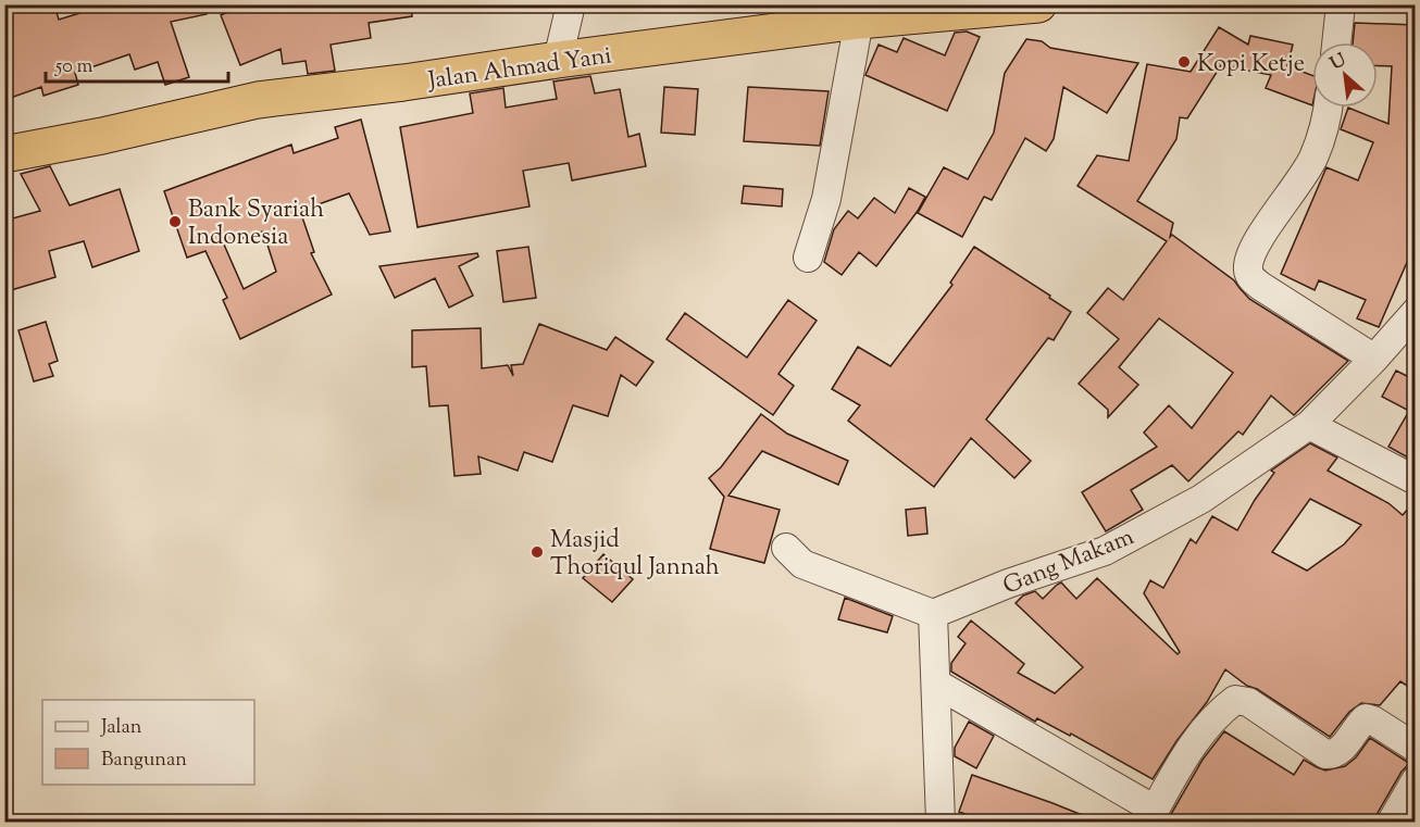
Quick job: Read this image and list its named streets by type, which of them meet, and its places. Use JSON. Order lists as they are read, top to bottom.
{
  "streets": {
    "highway": ["Jalan Ahmad Yani"],
    "street": ["Gang Makam"]
  },
  "places": ["Kopi Ketje", "Bank Syariah Indonesia", "Masjid Thoriqul Jannah"],
  "legend": ["Jalan", "Bangunan"],
  "scale_bar": "50 m",
  "north": "top left"
}
